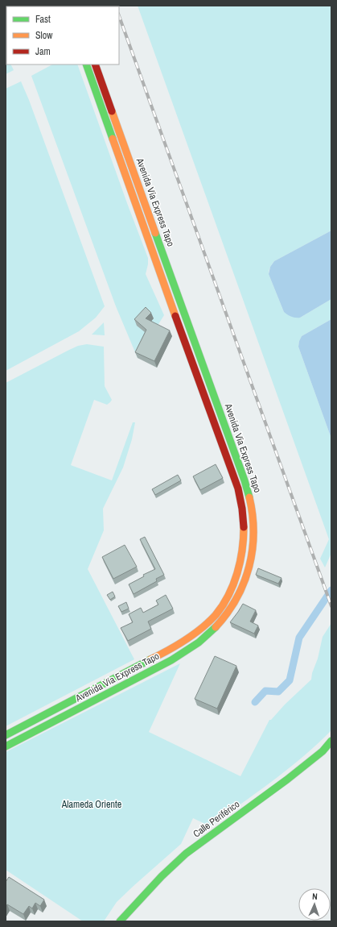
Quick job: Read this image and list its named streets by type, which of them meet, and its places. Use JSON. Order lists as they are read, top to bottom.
{
  "streets": {
    "main road": ["Avenida Vía Express Tapo", "Calle Periférico"]
  },
  "parks": ["Alameda Oriente"],
  "legend": ["Fast", "Slow", "Jam"],
  "north": "top"
}
